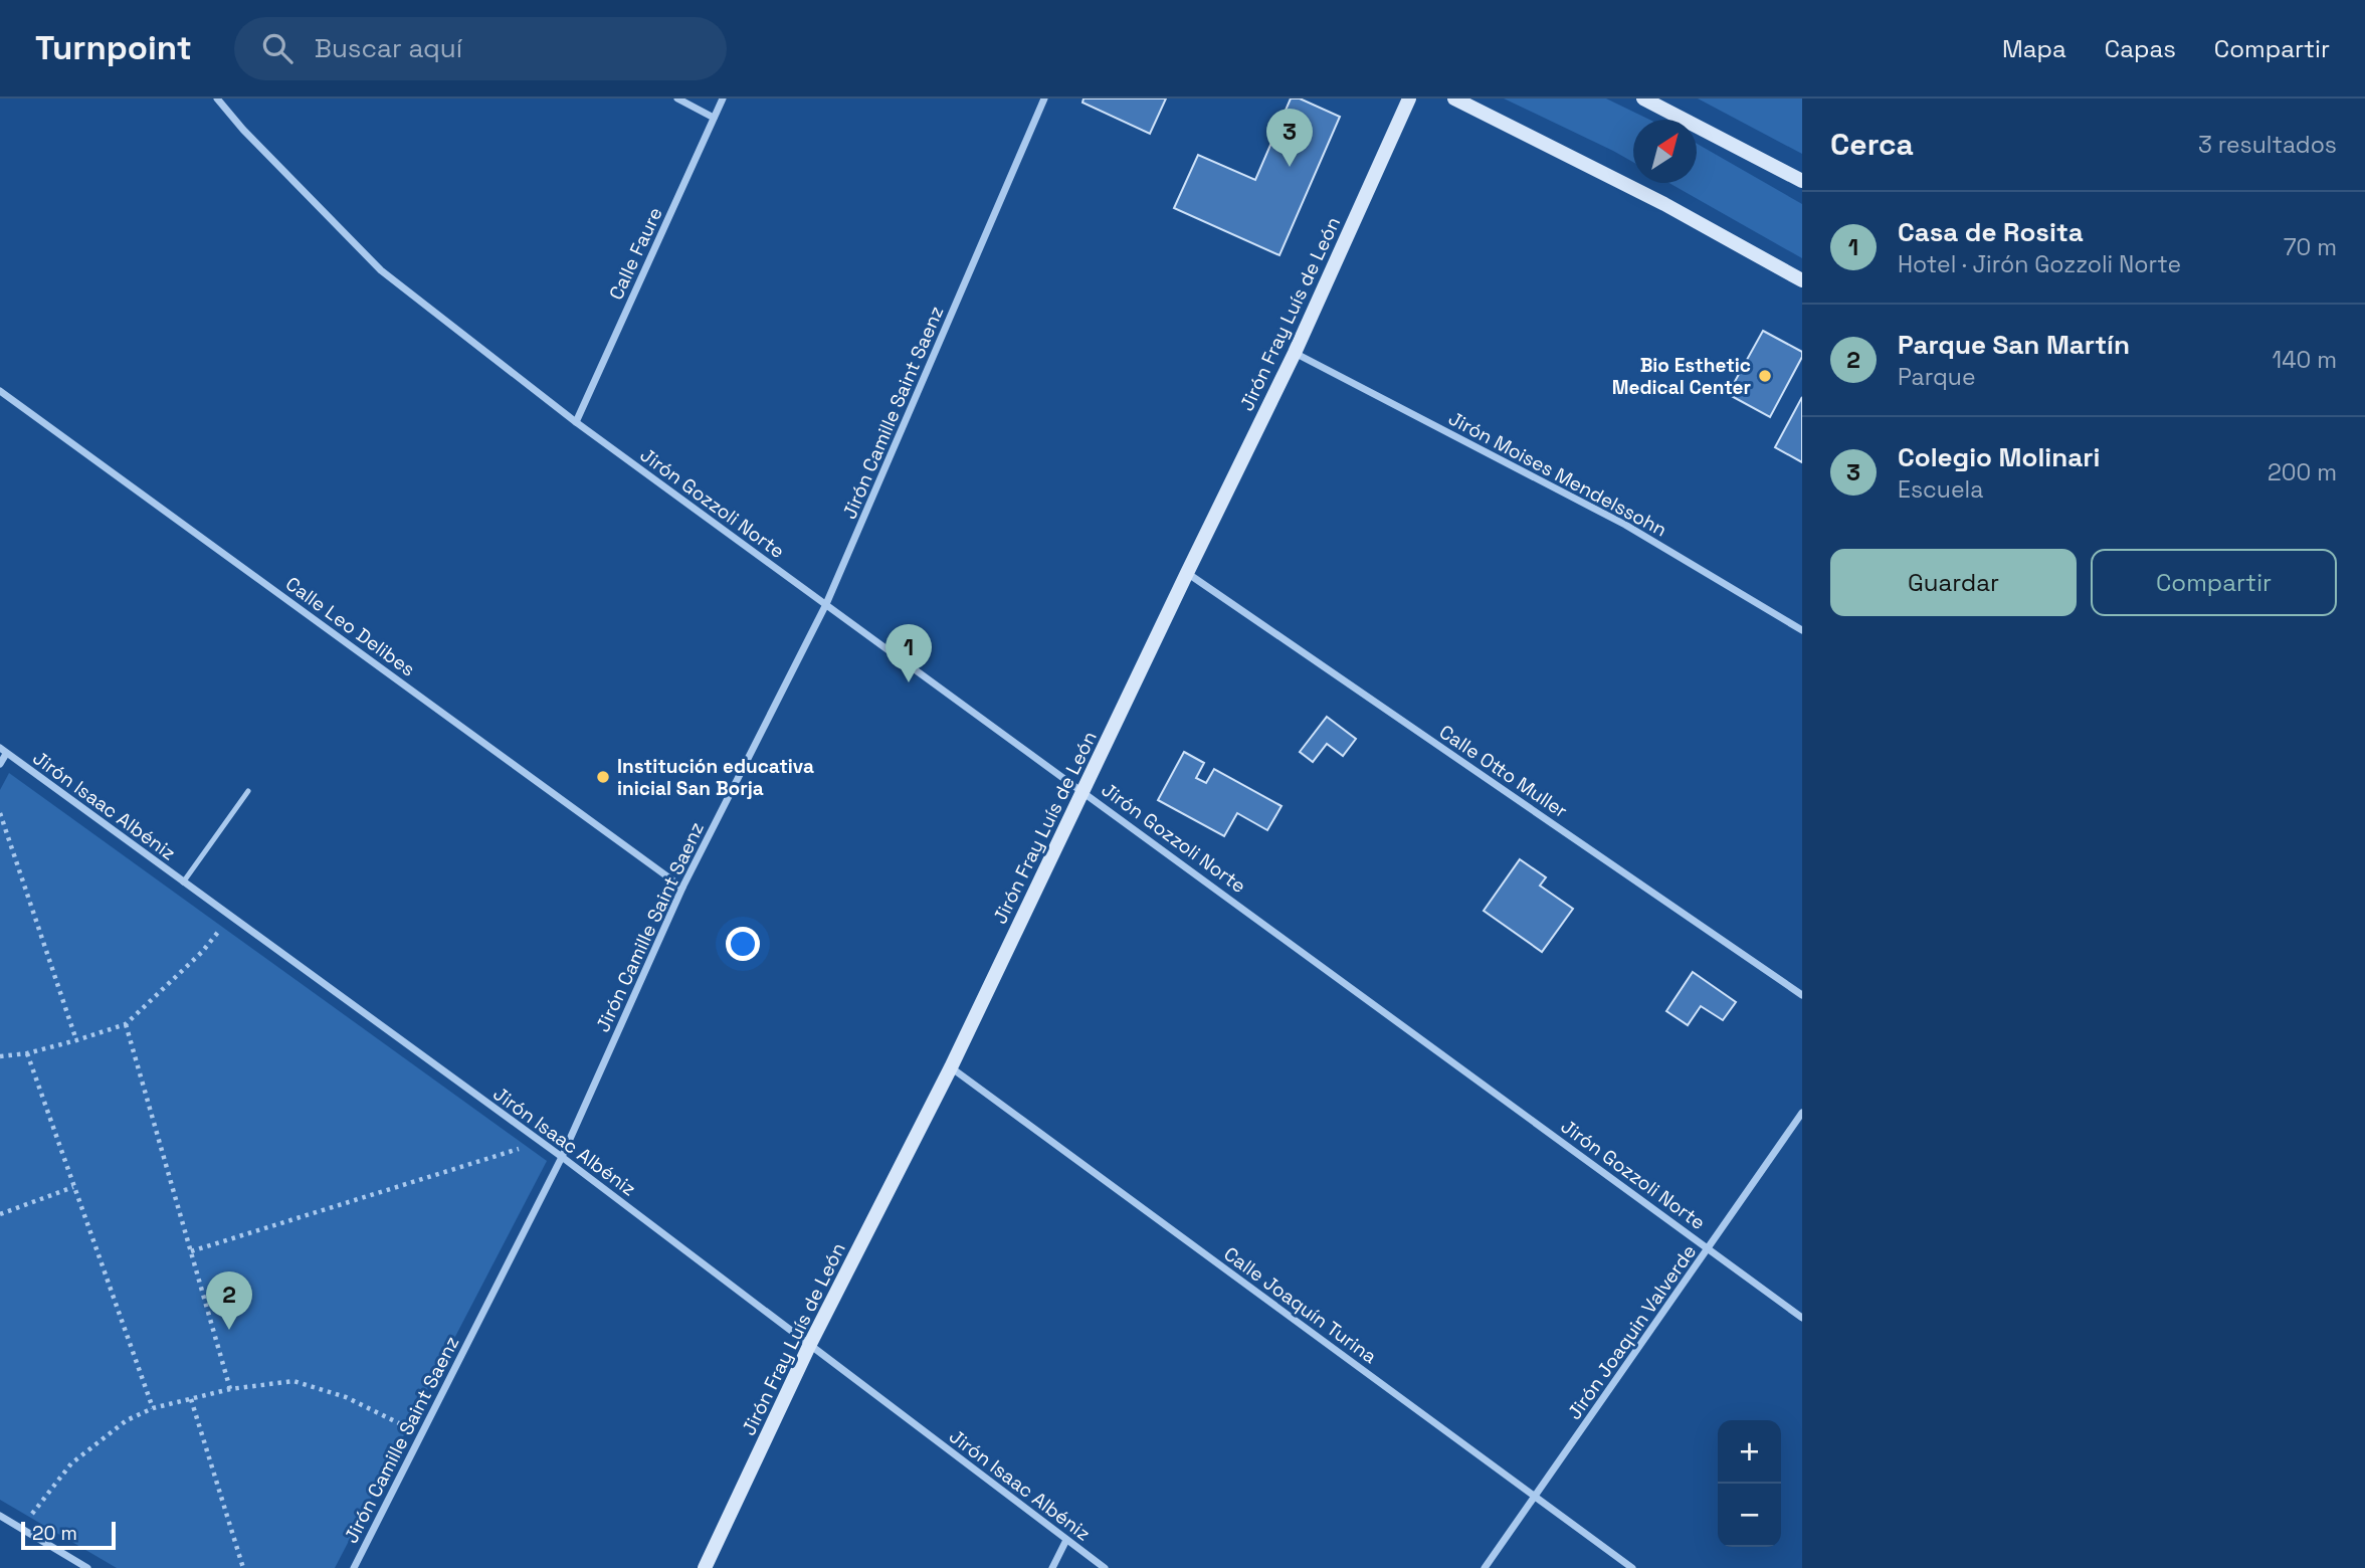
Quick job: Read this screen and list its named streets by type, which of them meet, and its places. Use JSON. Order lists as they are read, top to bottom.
{
  "streets": {
    "street": [
      "Calle Faure",
      "Jirón Fray Luís de León",
      "Jirón Camille Saint Saenz",
      "Jirón Moises Mendelssohn",
      "Jirón Gozzoli Norte",
      "Calle Leo Delibes",
      "Calle Otto Muller",
      "Jirón Isaac Albéniz",
      "Calle Joaquín Turina",
      "Jirón Joaquin Valverde"
    ]
  },
  "crossings": [
    ["Calle Faure", "Jirón Gozzoli Norte"],
    ["Jirón Fray Luís de León", "Jirón Moises Mendelssohn"],
    ["Jirón Fray Luís de León", "Jirón Gozzoli Norte"],
    ["Jirón Fray Luís de León", "Calle Otto Muller"],
    ["Jirón Fray Luís de León", "Jirón Isaac Albéniz"],
    ["Jirón Fray Luís de León", "Calle Joaquín Turina"],
    ["Jirón Camille Saint Saenz", "Jirón Gozzoli Norte"],
    ["Jirón Camille Saint Saenz", "Calle Leo Delibes"],
    ["Jirón Camille Saint Saenz", "Jirón Isaac Albéniz"],
    ["Jirón Gozzoli Norte", "Jirón Joaquin Valverde"],
    ["Calle Joaquín Turina", "Jirón Joaquin Valverde"]
  ],
  "places": ["Bio Esthetic Medical Center", "Institución educativa inicial San Borja"],
  "scale_bar": "20 m",
  "north": "top right",
  "page": {
    "header": "Turnpoint",
    "search": "Buscar aquí",
    "nav": ["Mapa", "Capas", "Compartir"],
    "heading": ["Cerca", "3 resultados"],
    "pins": ["3", "1", "2"],
    "list": [
      {
        "mark": "1",
        "name": "Casa de Rosita",
        "note": "Hotel · Jirón Gozzoli Norte",
        "value": "70 m"
      },
      {
        "mark": "2",
        "name": "Parque San Martín",
        "note": "Parque",
        "value": "140 m"
      },
      {
        "mark": "3",
        "name": "Colegio Molinari",
        "note": "Escuela",
        "value": "200 m"
      }
    ],
    "buttons": ["Guardar", "Compartir"],
    "map_buttons": ["+", "−"],
    "scale": "20 m"
  }
}
